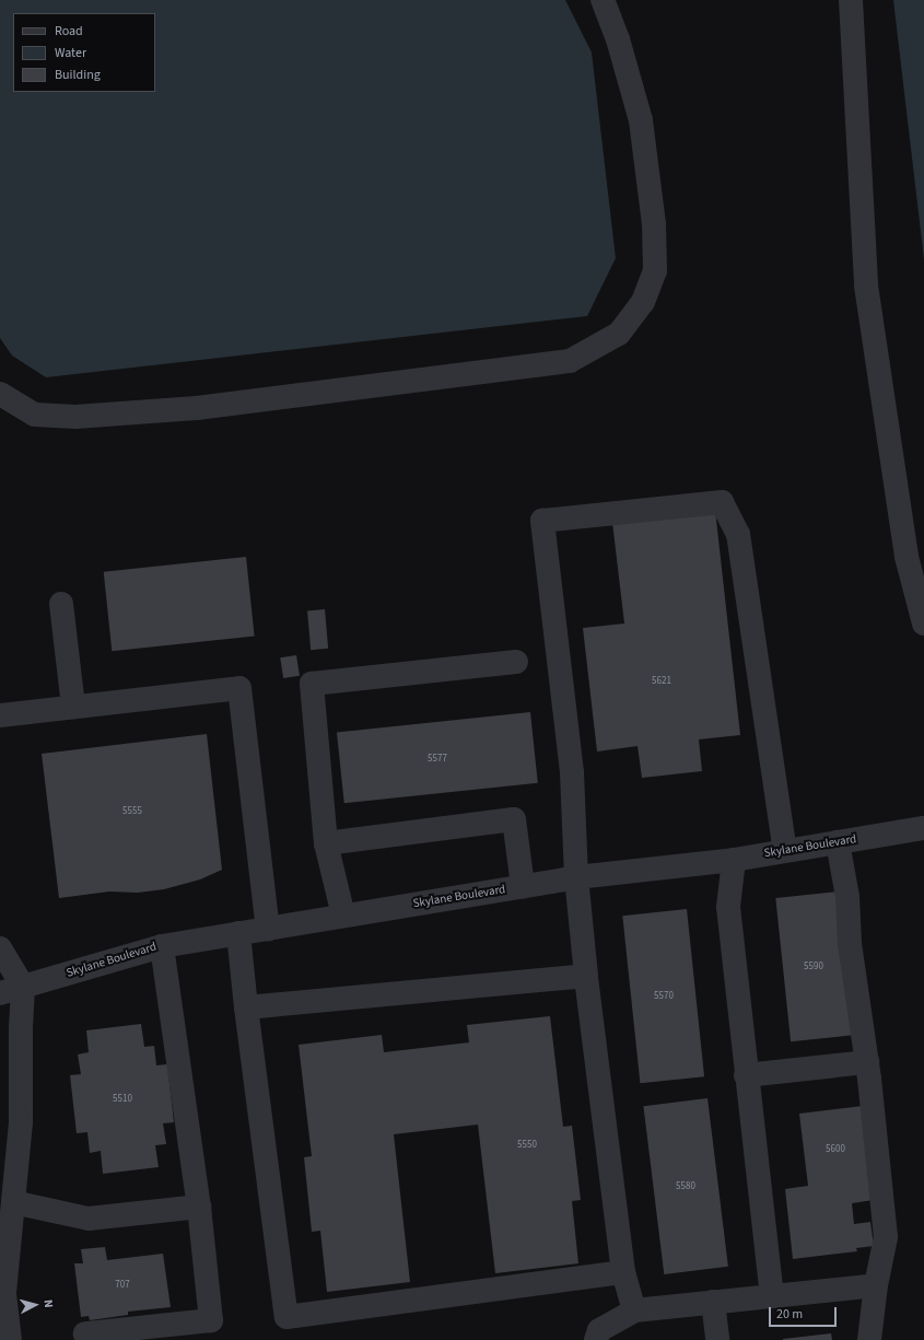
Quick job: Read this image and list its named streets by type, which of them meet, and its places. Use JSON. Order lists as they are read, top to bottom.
{
  "streets": {
    "street": ["Skylane Boulevard"]
  },
  "house_numbers": [
    "5621",
    "5577",
    "5555",
    "5590",
    "5570",
    "5510",
    "5550",
    "5600",
    "5580",
    "707"
  ],
  "legend": ["Road", "Water", "Building"],
  "scale_bar": "20 m",
  "north": "right"
}
